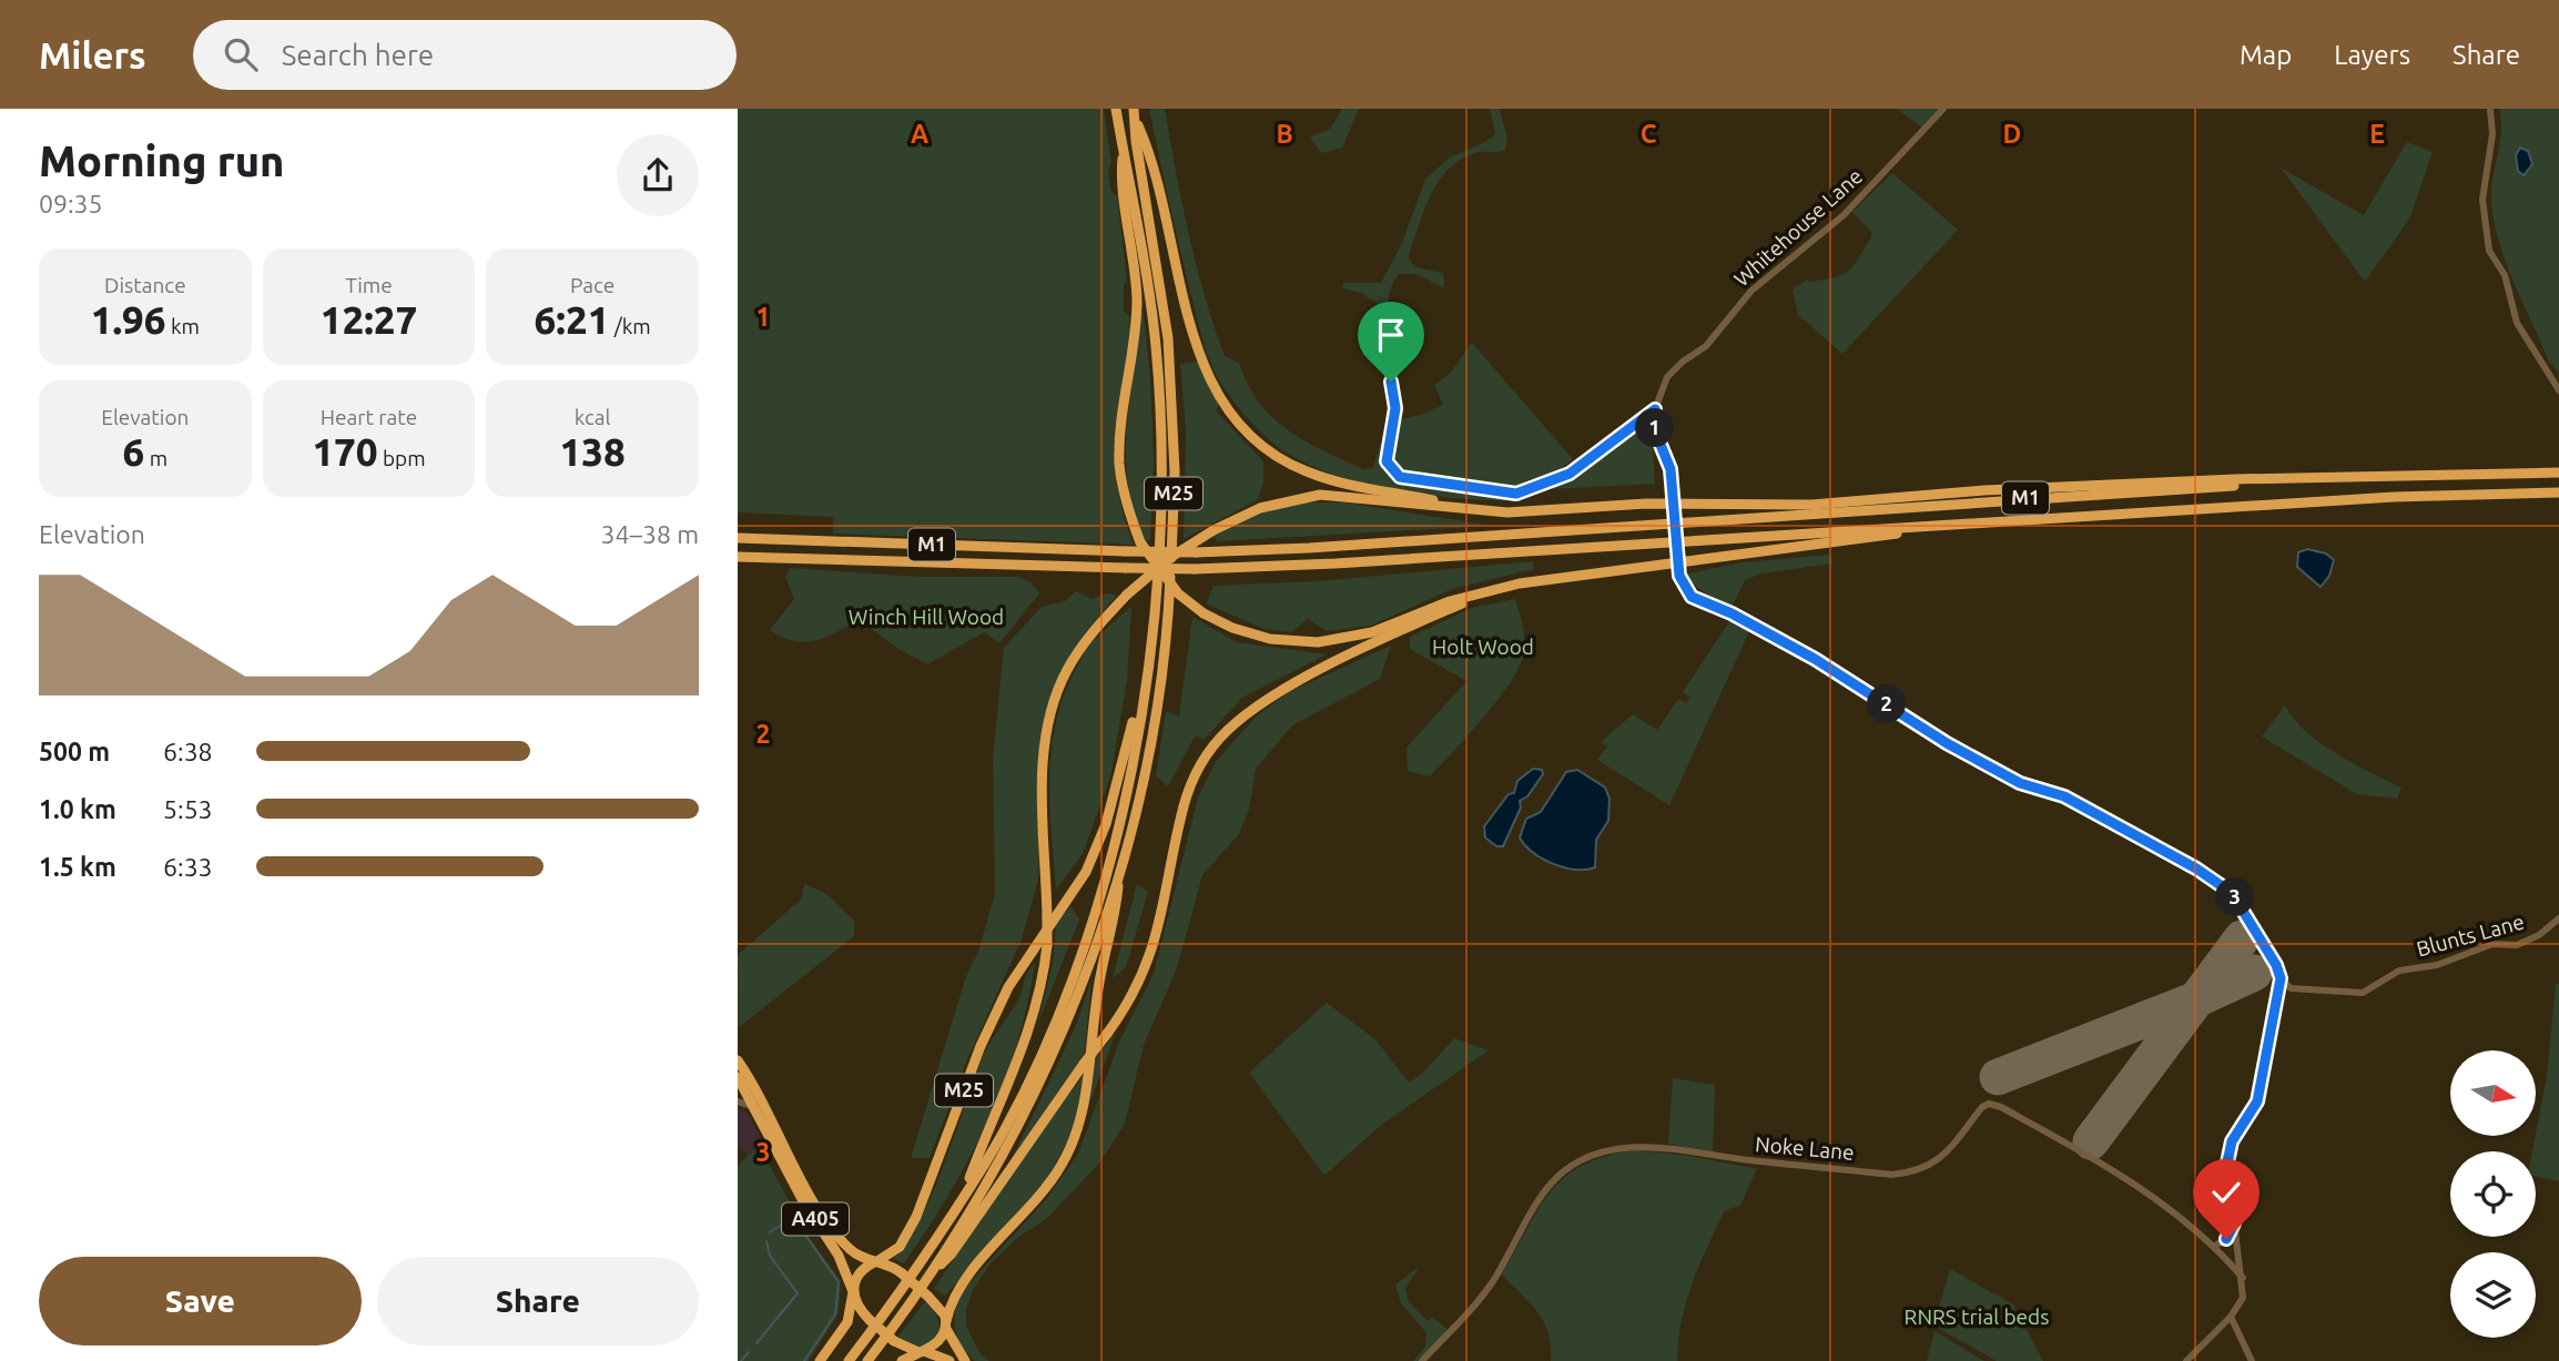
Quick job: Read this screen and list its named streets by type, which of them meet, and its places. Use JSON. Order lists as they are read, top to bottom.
{
  "streets": {
    "highway": ["M25", "M1", "A405"],
    "street": ["Whitehouse Lane", "Blunts Lane", "Noke Lane"]
  },
  "crossings": [
    ["M25", "A405"]
  ],
  "parks": ["Winch Hill Wood", "Holt Wood", "RNRS trial beds"],
  "north": "right",
  "page": {
    "header": "Milers",
    "search": "Search here",
    "nav": ["Map", "Layers", "Share"],
    "heading": ["Morning run", "09:35"],
    "stats": [
      ["Distance", "1.96 km"],
      ["Time", "12:27"],
      ["Pace", "6:21 /km"],
      ["Elevation", "6 m"],
      ["Heart rate", "170 bpm"],
      ["kcal", "138"]
    ],
    "pins": ["1", "2", "3"],
    "chart": ["Elevation", "34–38 m"],
    "list": [
      {
        "name": "500 m",
        "note": "6:38"
      },
      {
        "name": "1.0 km",
        "note": "5:53"
      },
      {
        "name": "1.5 km",
        "note": "6:33"
      }
    ],
    "buttons": ["Save", "Share"]
  },
  "grid": {
    "columns": [
      "A",
      "B",
      "C",
      "D",
      "E"
    ],
    "rows": ["1", "2", "3"]
  }
}
